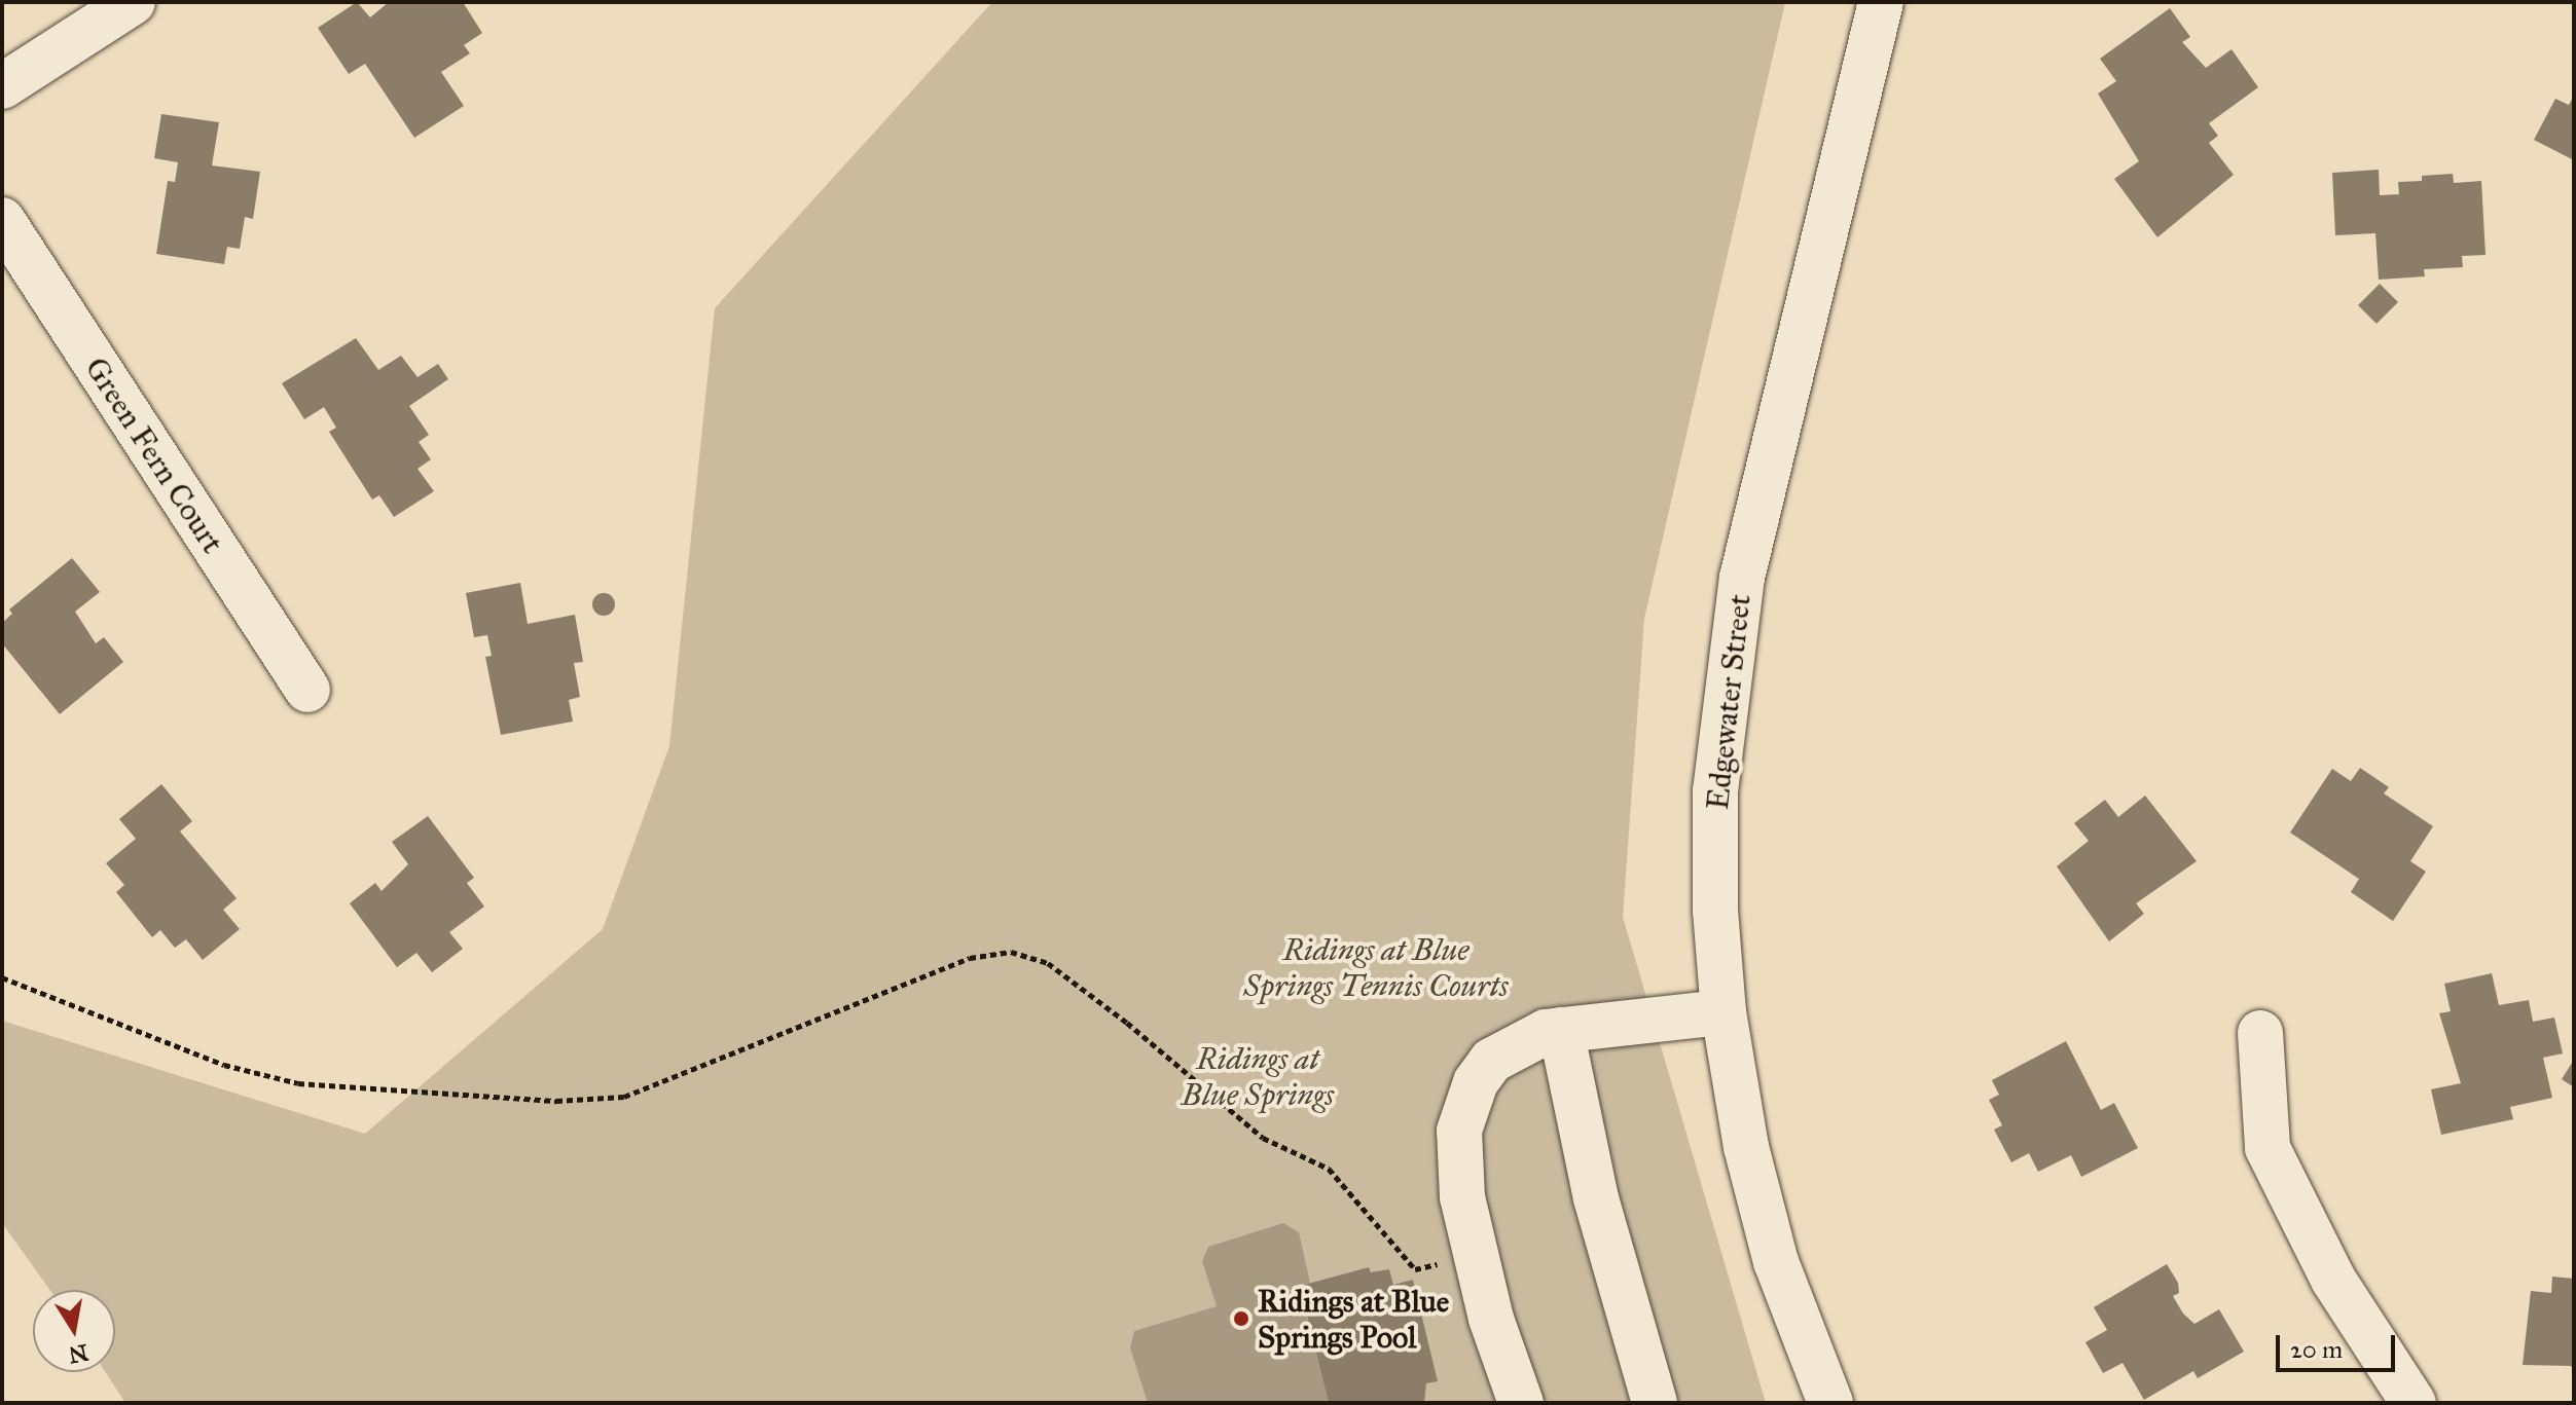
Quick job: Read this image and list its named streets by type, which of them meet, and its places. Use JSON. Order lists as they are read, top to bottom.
{
  "streets": {
    "street": ["Green Fern Court", "Edgewater Street"]
  },
  "parks": ["Ridings at Blue Springs Tennis Courts", "Ridings at Blue Springs"],
  "places": ["Ridings at Blue Springs Pool"],
  "scale_bar": "20 m",
  "north": "bottom"
}
